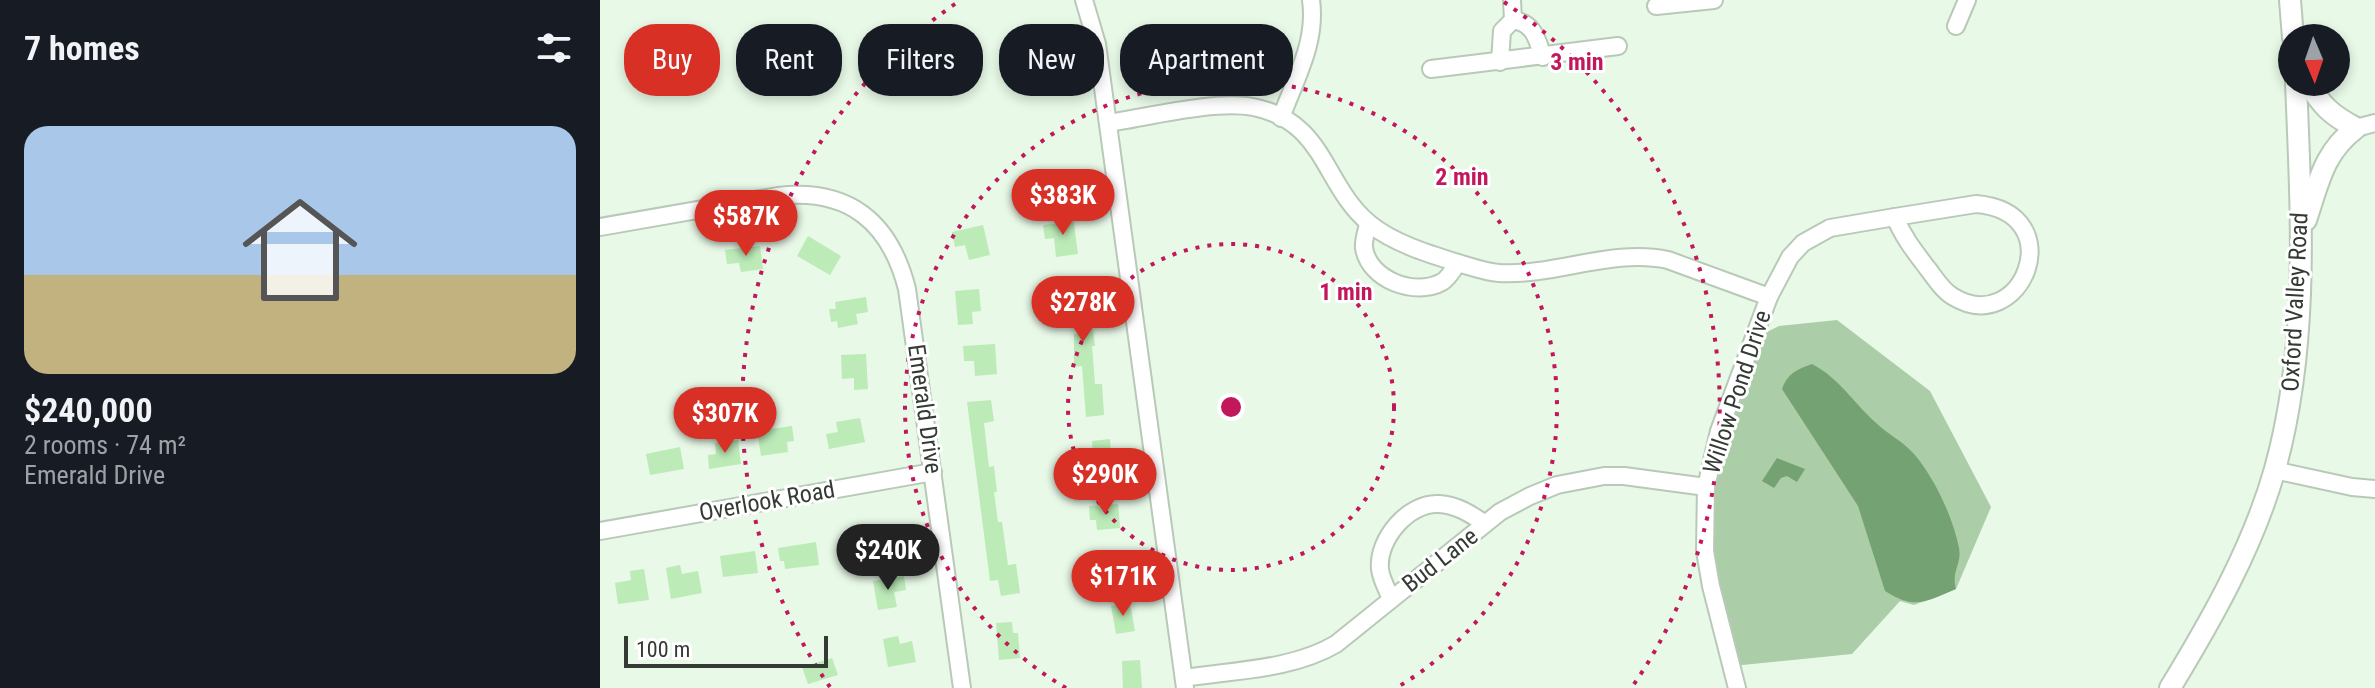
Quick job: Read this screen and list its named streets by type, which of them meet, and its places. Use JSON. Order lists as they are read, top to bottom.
{
  "streets": {
    "main road": ["Oxford Valley Road"],
    "street": [
      "Willow Pond Drive",
      "Emerald Drive",
      "Overlook Road",
      "Bud Lane"
    ]
  },
  "crossings": [
    ["Willow Pond Drive", "Bud Lane"],
    ["Emerald Drive", "Overlook Road"]
  ],
  "scale_bar": "100 m",
  "north": "bottom",
  "page": {
    "heading": "7 homes",
    "chip": [
      "Buy",
      "Rent",
      "Filters",
      "New",
      "Apartment"
    ],
    "list": [
      {
        "name": "$240,000",
        "note": "2 rooms · 74 m² · Emerald Drive"
      }
    ],
    "price": [
      "$383K",
      "$587K",
      "$278K",
      "$307K",
      "$290K",
      "$240K",
      "$171K"
    ],
    "scale": "100 m"
  },
  "rings": ["3 min", "2 min", "1 min"]
}
